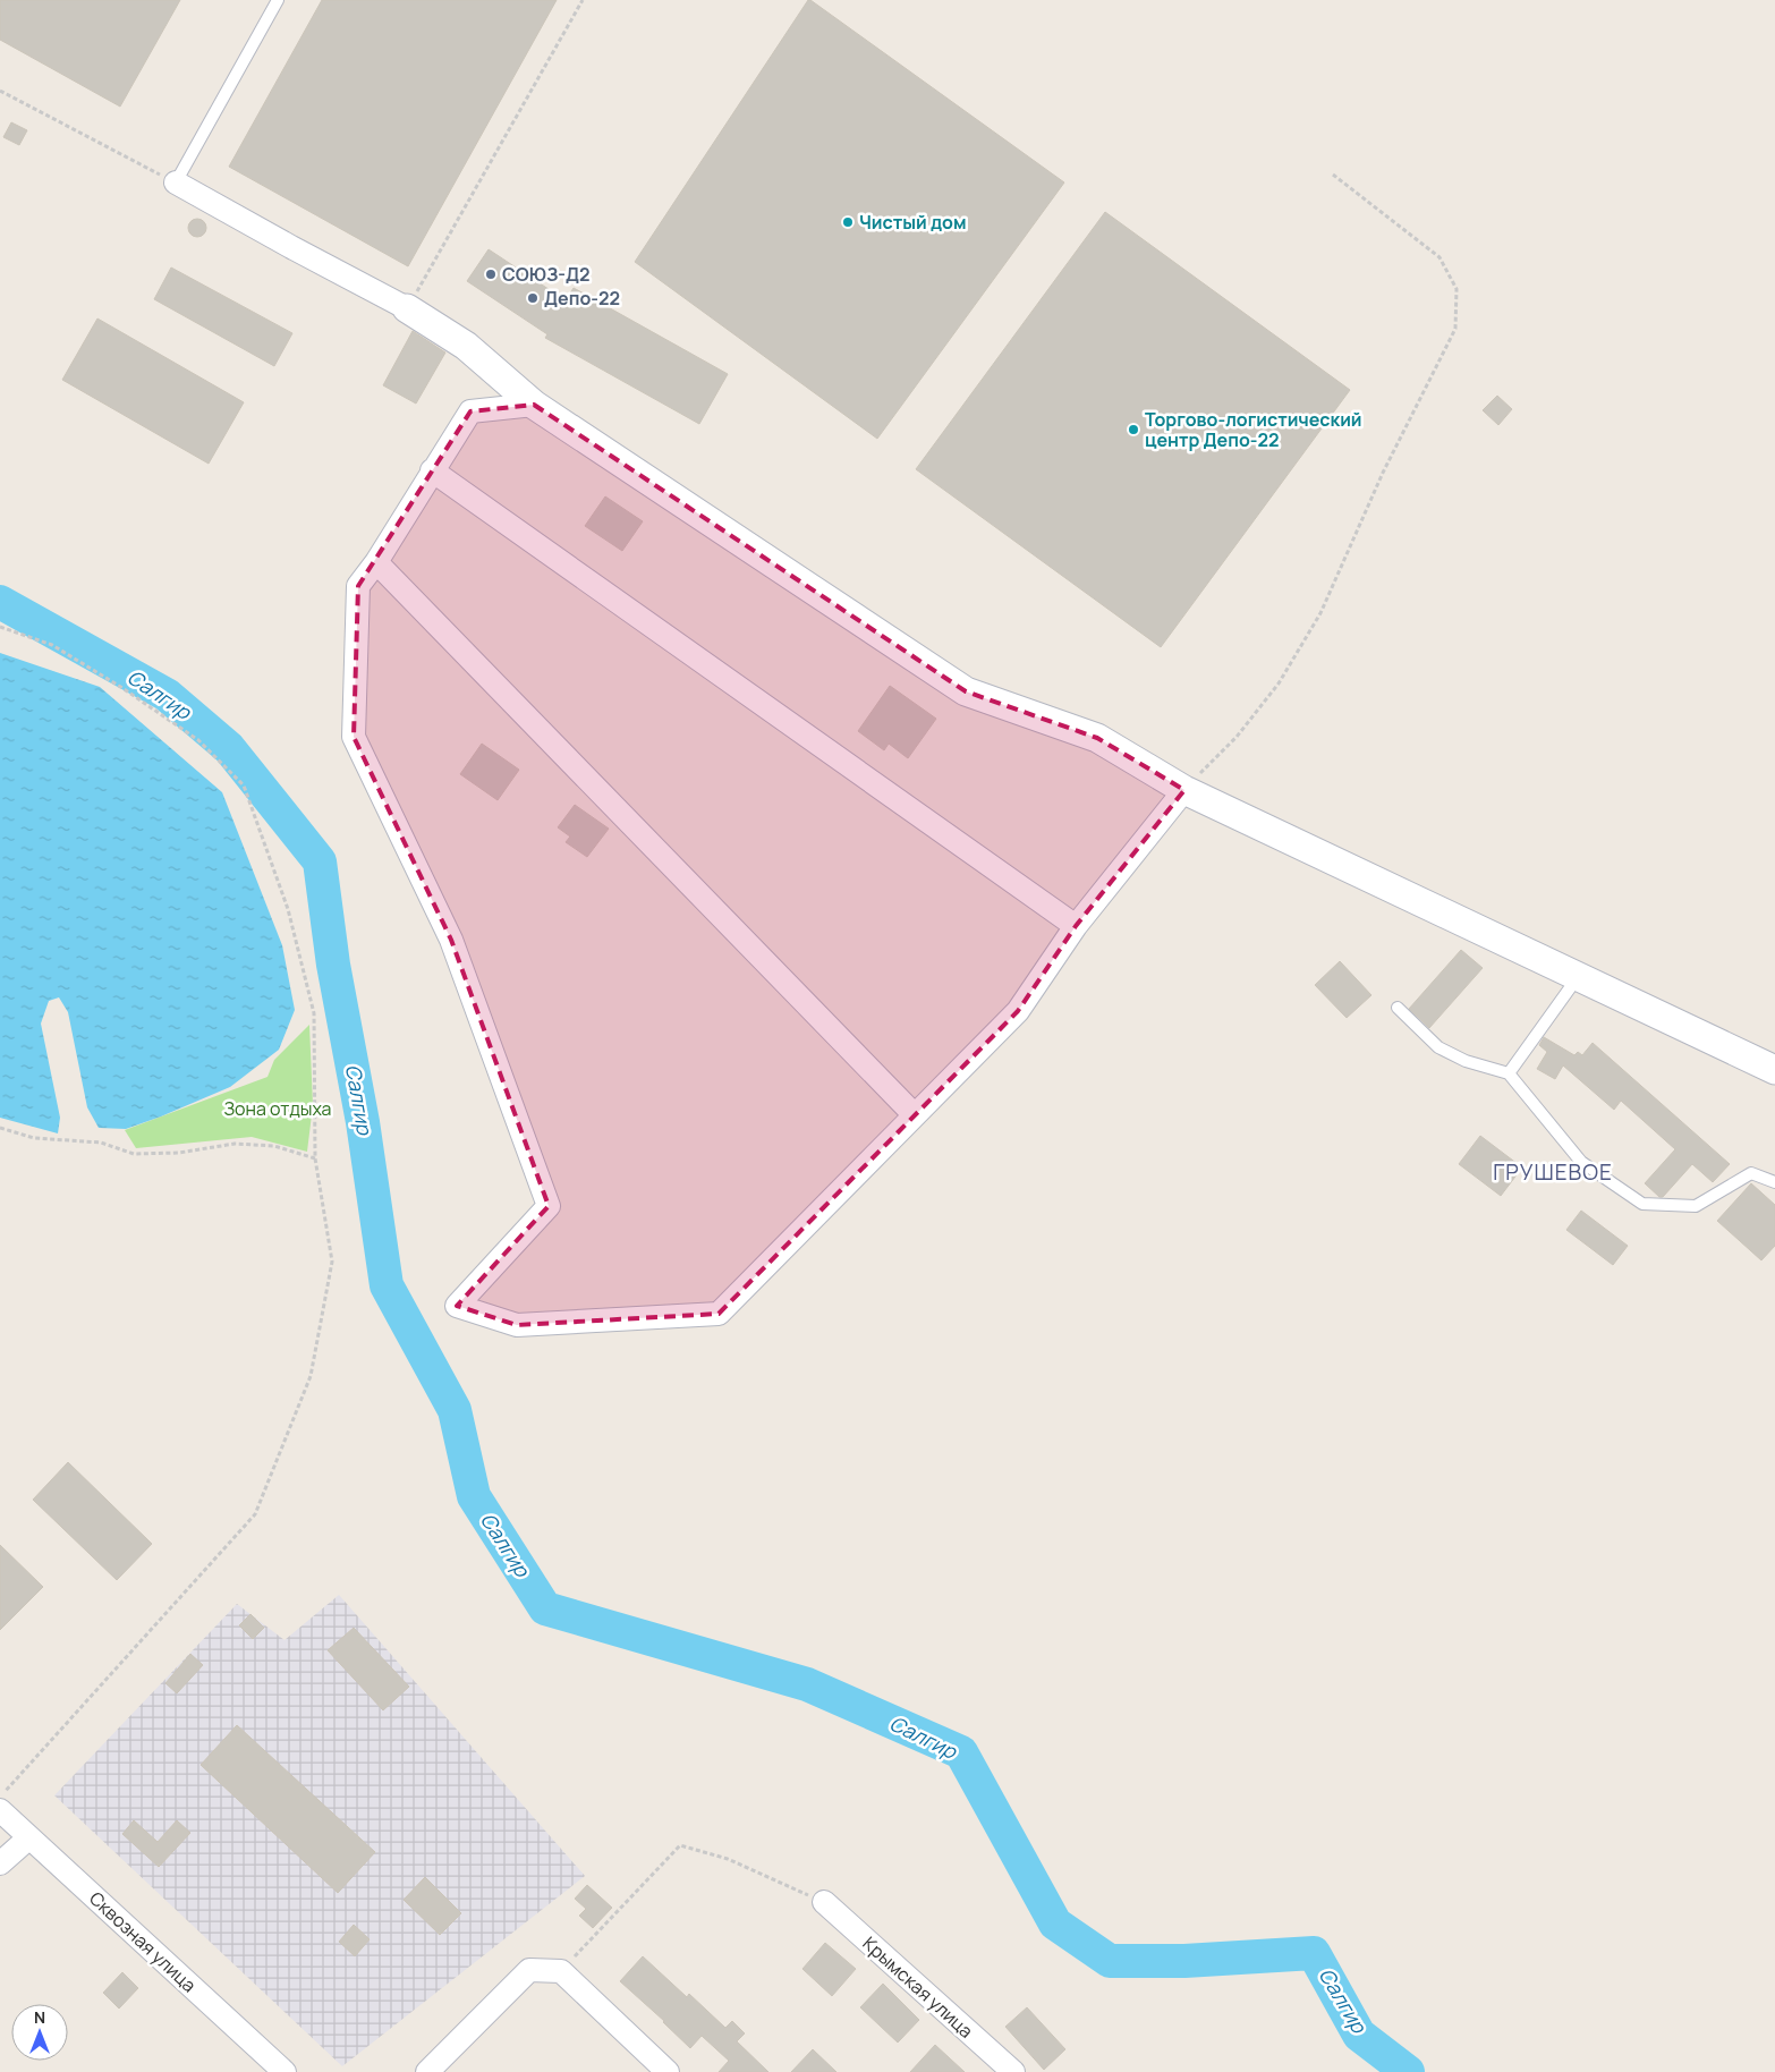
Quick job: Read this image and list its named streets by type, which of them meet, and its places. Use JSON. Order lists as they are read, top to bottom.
{
  "streets": {
    "street": ["Сквозная улица", "Крымская улица"]
  },
  "districts": ["ГРУШЕВОЕ"],
  "water": ["Салгир"],
  "parks": ["Зона отдыха"],
  "places": [
    "Чистый дом",
    "СОЮЗ-Д2",
    "Депо-22",
    "Торгово-логистический центр Депо-22"
  ],
  "north": "top"
}
